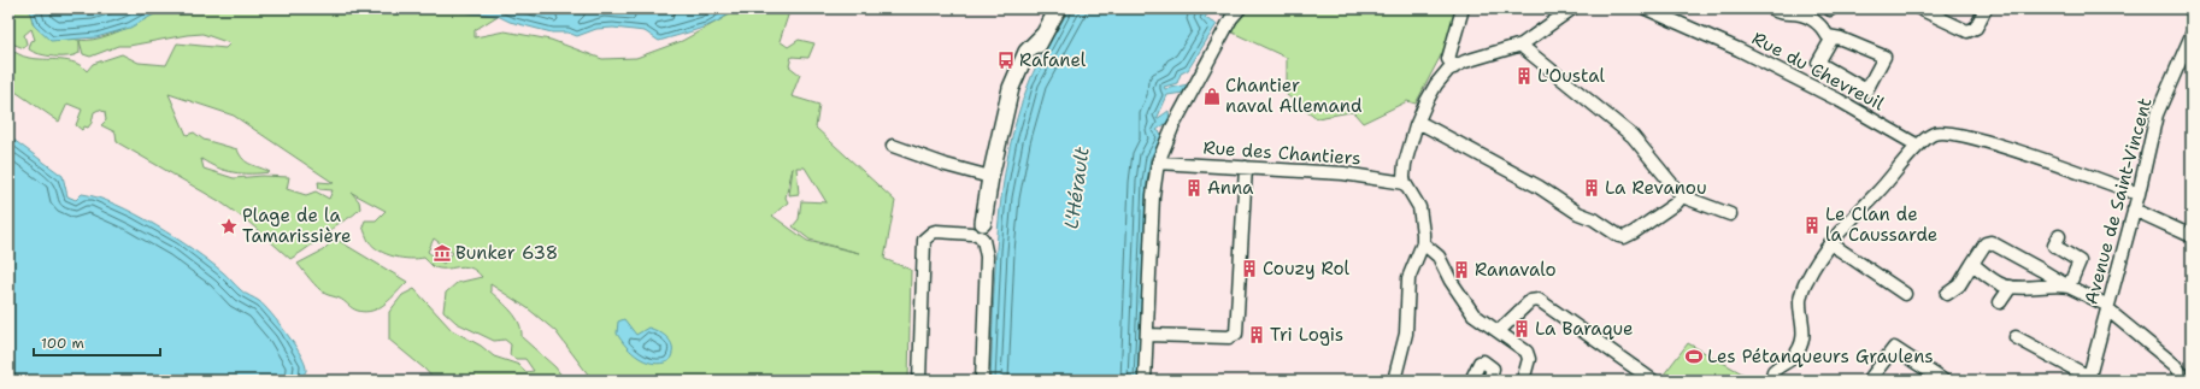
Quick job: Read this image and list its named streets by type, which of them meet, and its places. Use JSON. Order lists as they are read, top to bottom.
{
  "streets": {
    "street": ["Rue du Chevreuil", "Rue des Chantiers", "Avenue de Saint-Vincent"]
  },
  "water": ["L'Hérault"],
  "places": {
    "bus stop": ["Rafanel"],
    "building": [
      "L'Oustal",
      "Anna",
      "La Revanou",
      "Le Clan de la Caussarde",
      "Couzy Rol",
      "Ranavalo",
      "La Baraque",
      "Tri Logis"
    ],
    "shop": ["Chantier naval Allemand"],
    "place": ["Plage de la Tamarissière"],
    "museum": ["Bunker 638"],
    "sports": ["Les Pétanqueurs Graulens"]
  },
  "scale_bar": "100 m"
}
